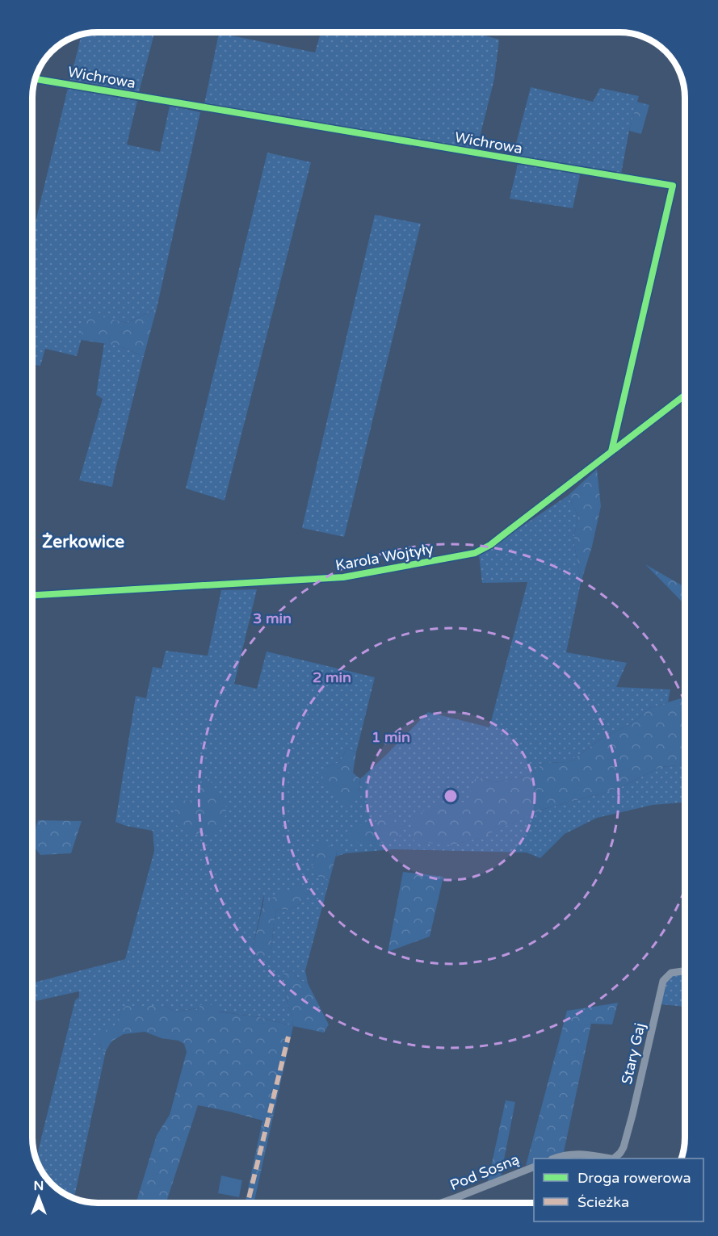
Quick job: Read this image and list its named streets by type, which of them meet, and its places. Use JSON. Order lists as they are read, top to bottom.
{
  "streets": {
    "street": [
      "Wichrowa",
      "Karola Wojtyły",
      "Stary Gaj",
      "Pod Sosną"
    ]
  },
  "crossings": [
    ["Wichrowa", "Karola Wojtyły"]
  ],
  "districts": ["Żerkowice"],
  "legend": ["Droga rowerowa", "Ścieżka"],
  "north": "top",
  "rings": ["3 min", "2 min", "1 min"]
}
